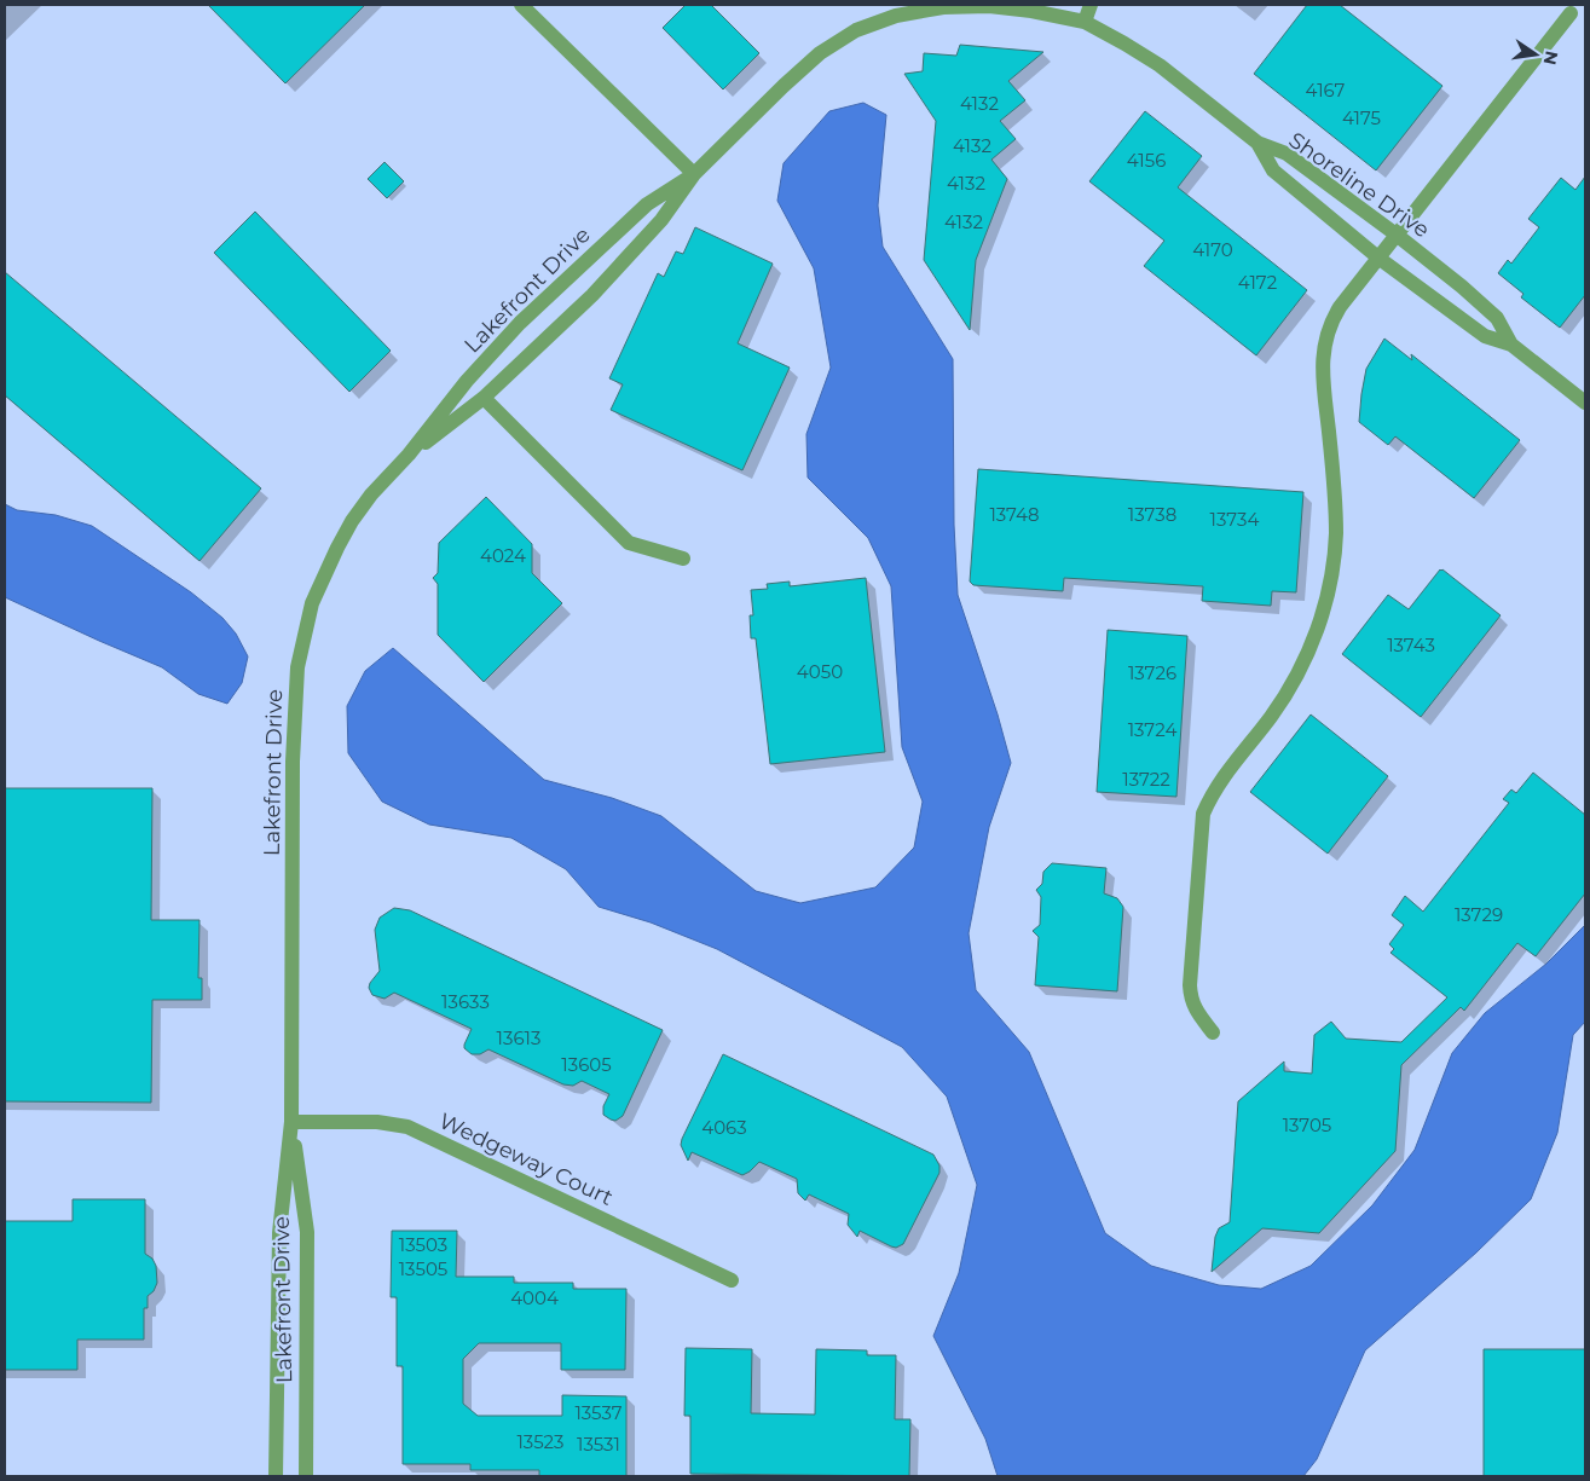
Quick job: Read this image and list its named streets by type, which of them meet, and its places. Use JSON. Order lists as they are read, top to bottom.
{
  "streets": {
    "street": ["Shoreline Drive", "Lakefront Drive", "Wedgeway Court"]
  },
  "crossings": [
    ["Lakefront Drive", "Wedgeway Court"]
  ],
  "house_numbers": [
    "4167",
    "4132",
    "4175",
    "4132",
    "4156",
    "4132",
    "4132",
    "4170",
    "4172",
    "13748",
    "13738",
    "13734",
    "4024",
    "13743",
    "4050",
    "13726",
    "13724",
    "13722",
    "13729",
    "13633",
    "13613",
    "13605",
    "13705",
    "4063",
    "13503",
    "13505",
    "4004",
    "13537",
    "13523",
    "13531"
  ],
  "north": "right"
}
